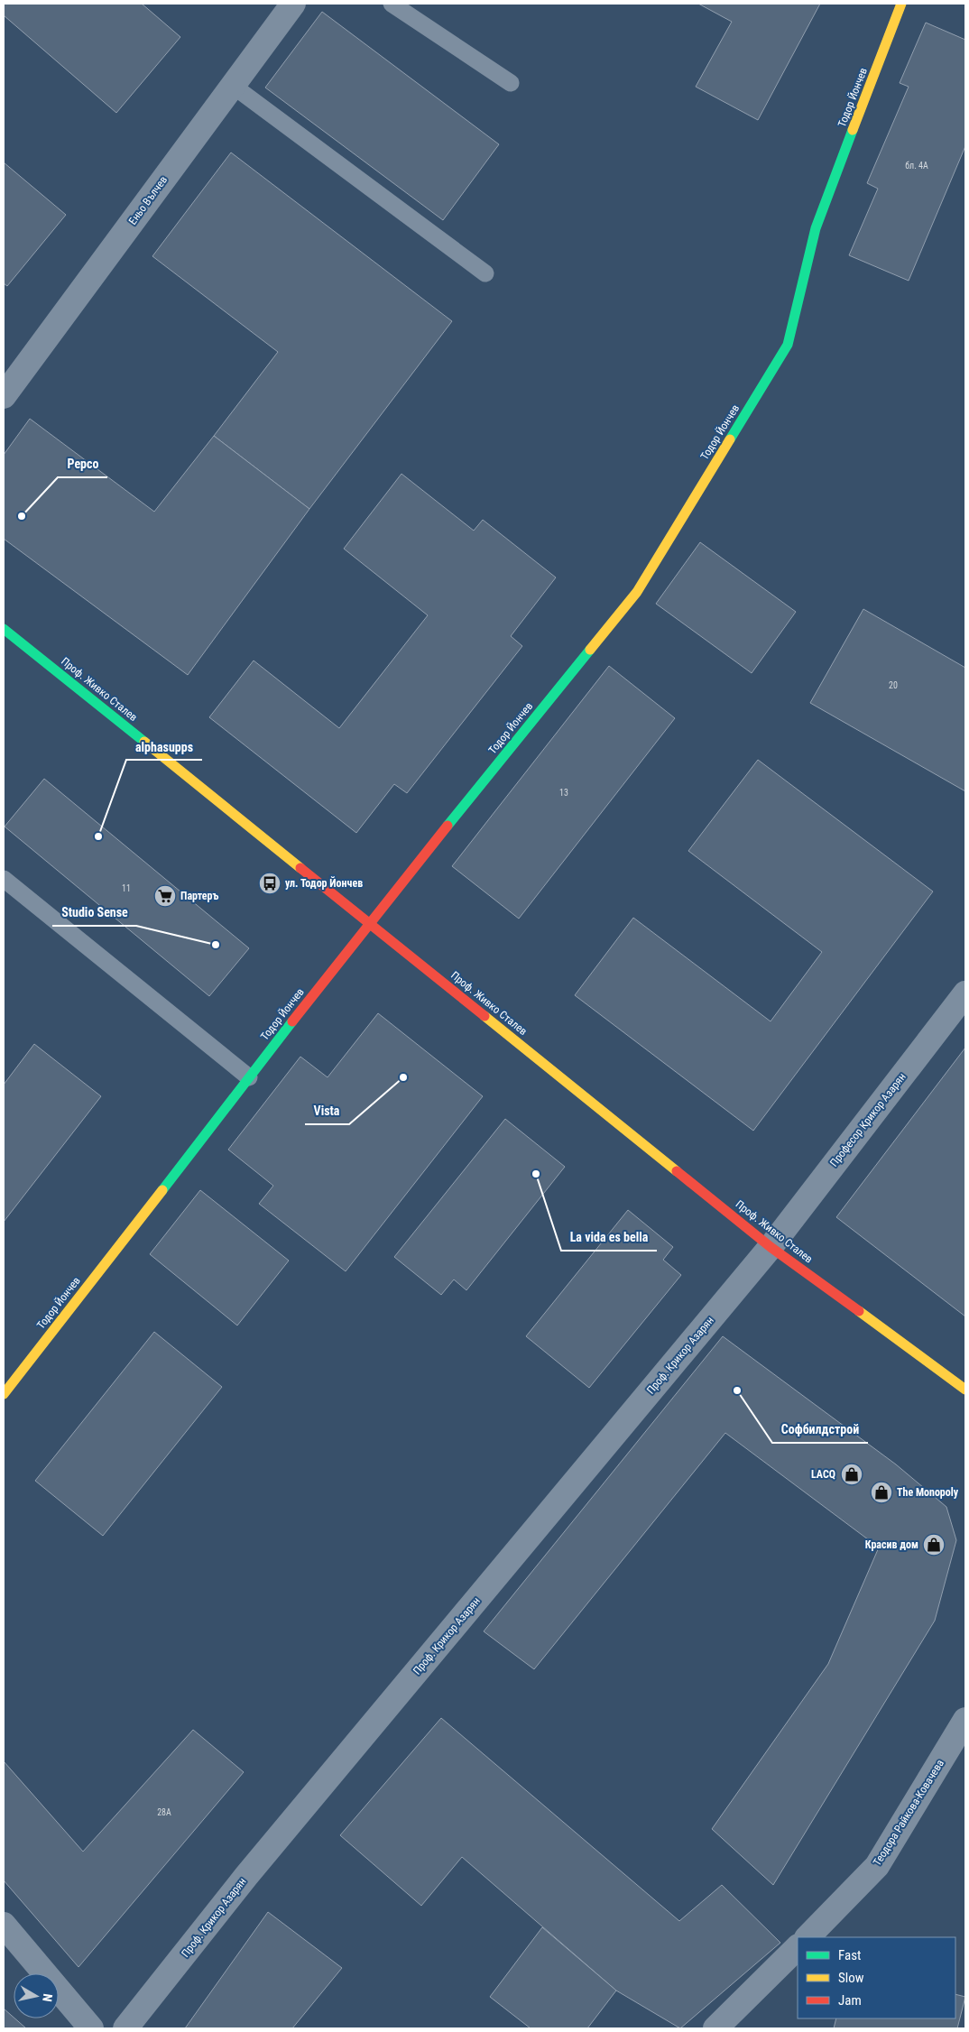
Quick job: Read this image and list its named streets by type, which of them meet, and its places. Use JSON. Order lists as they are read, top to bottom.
{
  "streets": {
    "street": [
      "Тодор Йончев",
      "Еньо Вълчев",
      "Проф. Живко Сталев",
      "Професор Крикор Азарян",
      "Проф. Крикор Азарян",
      "Теодора Райкова-Ковачева"
    ]
  },
  "crossings": [
    ["Тодор Йончев", "Проф. Живко Сталев"],
    ["Проф. Живко Сталев", "Професор Крикор Азарян"],
    ["Проф. Живко Сталев", "Проф. Крикор Азарян"],
    ["Професор Крикор Азарян", "Проф. Крикор Азарян"]
  ],
  "places": {
    "other": [
      "Pepco",
      "alphasupps",
      "Studio Sense",
      "Vista",
      "La vida es bella",
      "Софбилдстрой"
    ],
    "bus stop": ["ул. Тодор Йончев"],
    "supermarket": ["Партеръ"],
    "shop": ["LACQ", "The Monopoly", "Красив дом"]
  },
  "house_numbers": [
    "бл. 4А",
    "20",
    "13",
    "11",
    "28А"
  ],
  "legend": ["Fast", "Slow", "Jam"],
  "north": "right"
}
